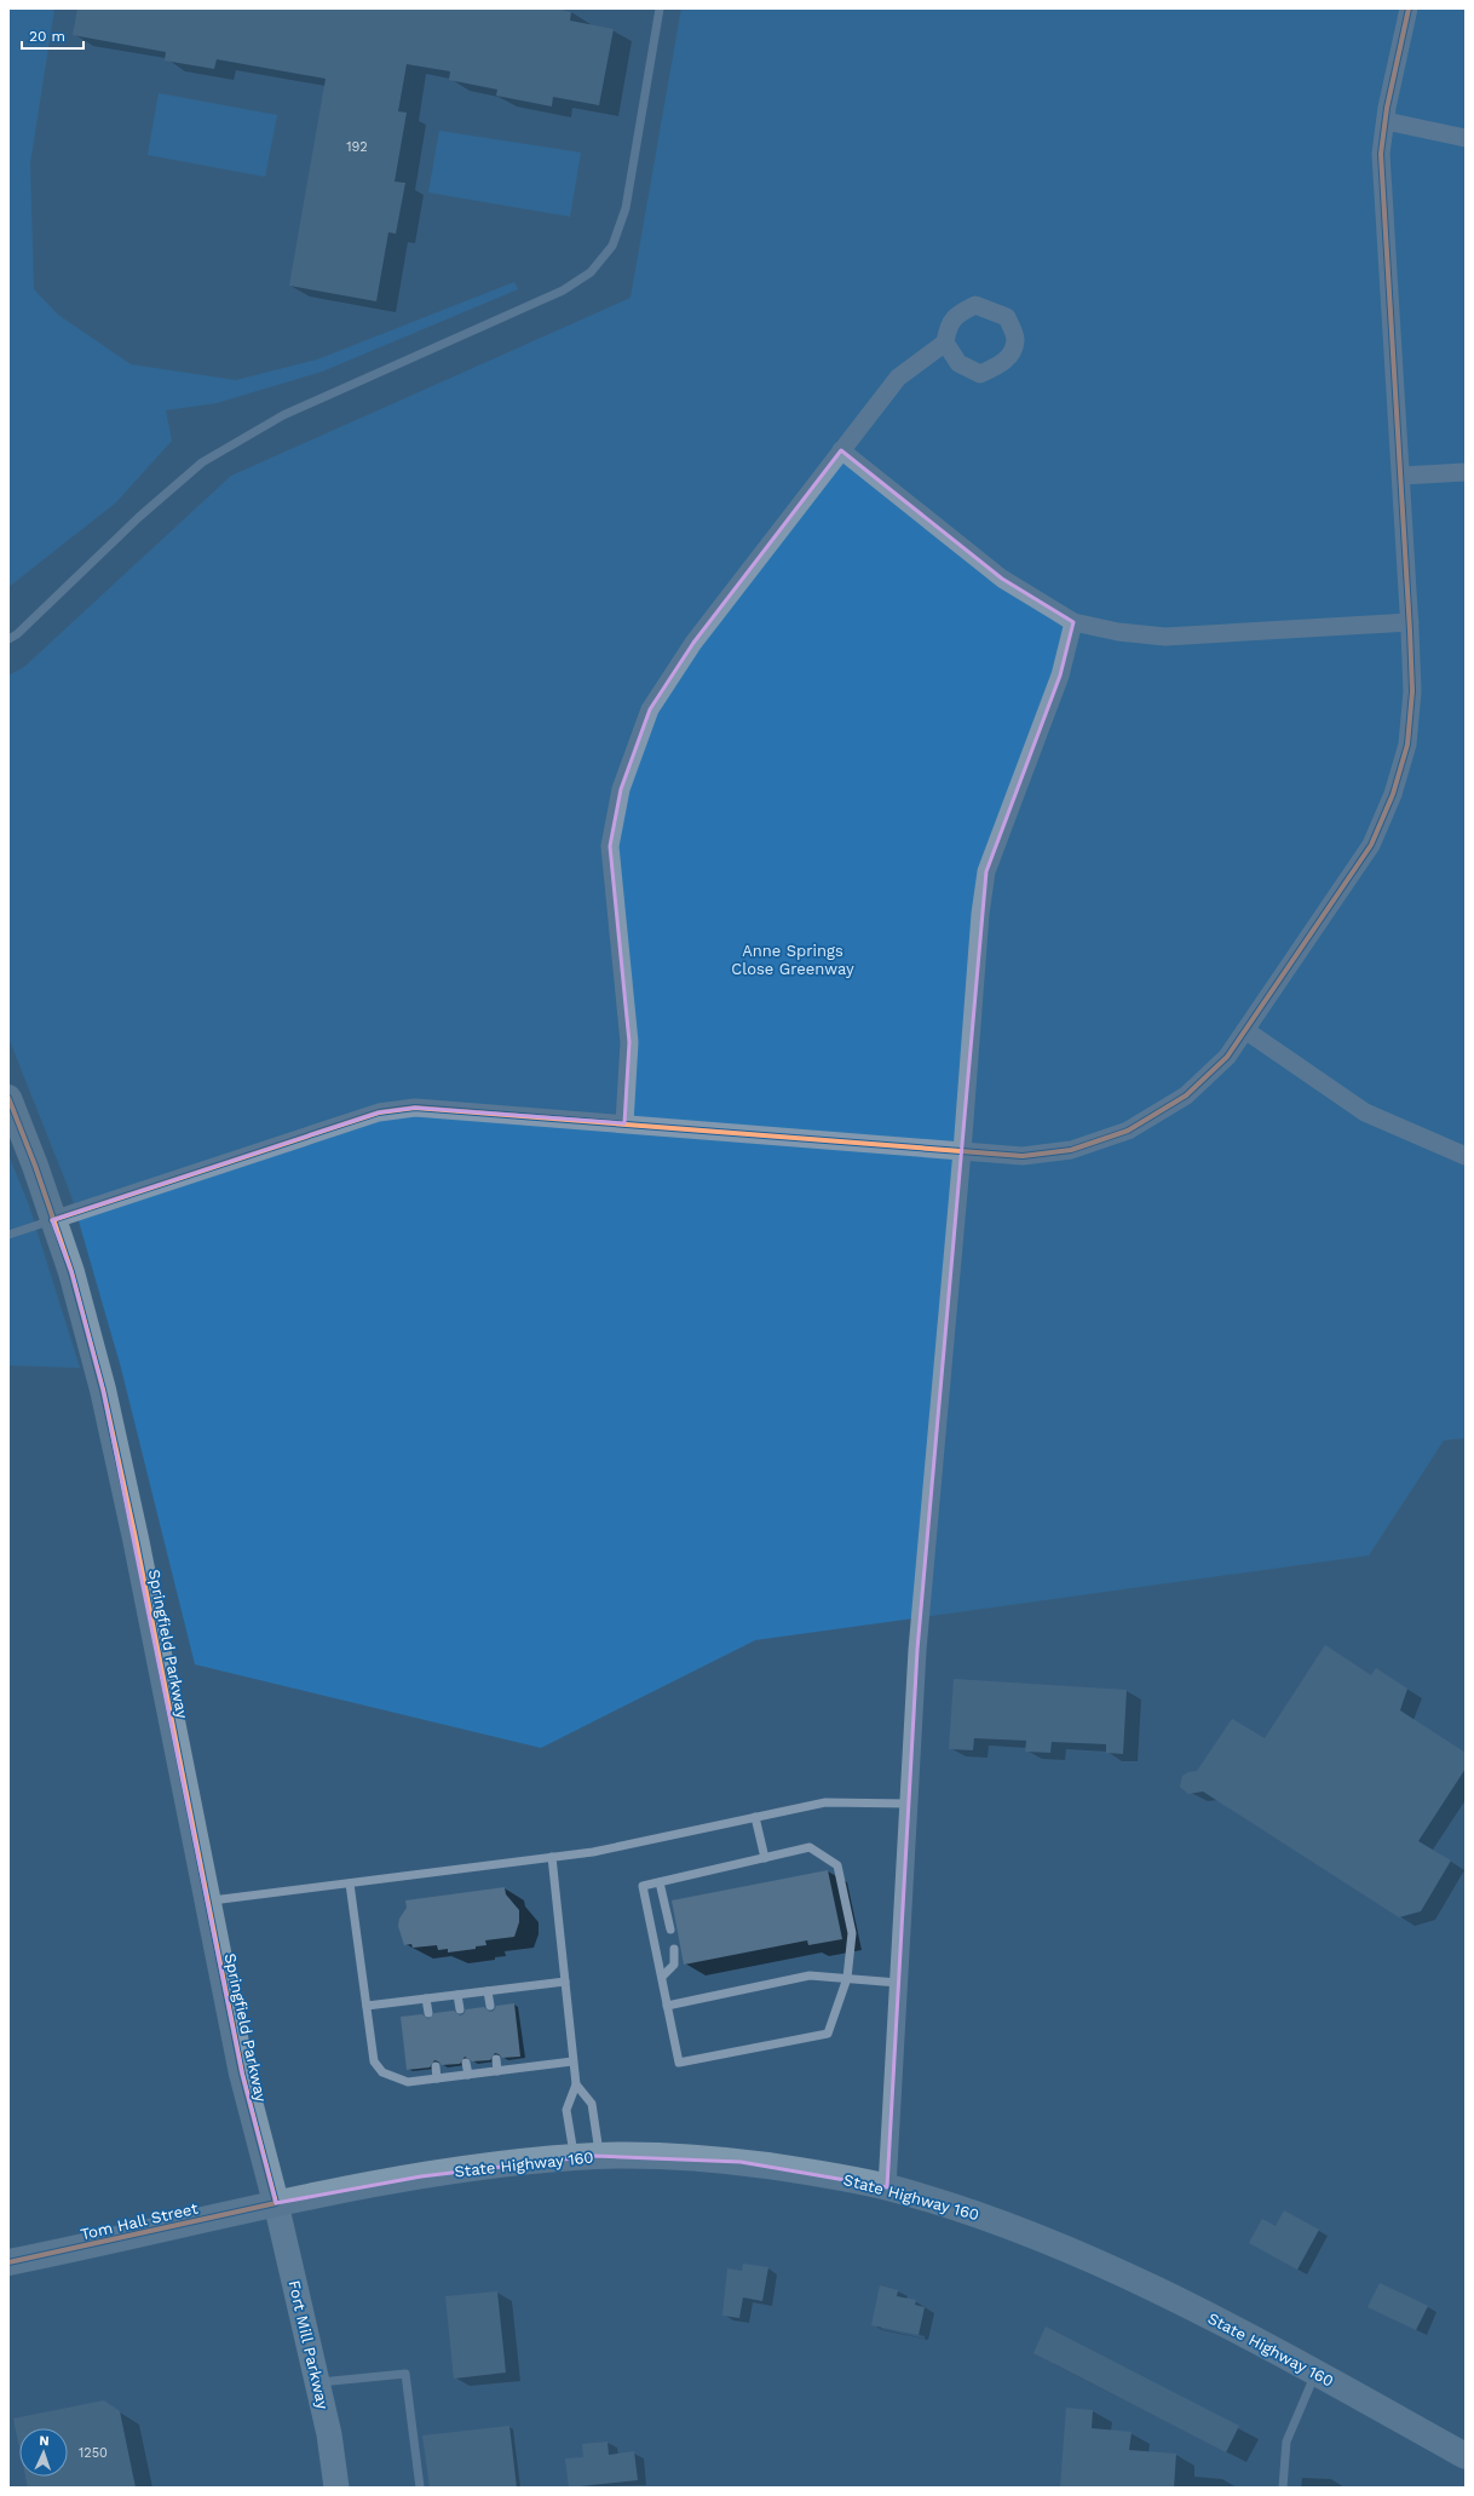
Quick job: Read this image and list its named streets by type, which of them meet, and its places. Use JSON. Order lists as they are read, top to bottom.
{
  "streets": {
    "main road": [
      "Springfield Parkway",
      "State Highway 160",
      "Tom Hall Street",
      "Fort Mill Parkway"
    ]
  },
  "crossings": [
    ["Springfield Parkway", "State Highway 160"],
    ["Springfield Parkway", "Tom Hall Street"],
    ["Springfield Parkway", "Fort Mill Parkway"],
    ["State Highway 160", "Tom Hall Street"],
    ["State Highway 160", "Fort Mill Parkway"],
    ["Tom Hall Street", "Fort Mill Parkway"]
  ],
  "parks": ["Anne Springs Close Greenway"],
  "house_numbers": ["192", "1250"],
  "scale_bar": "20 m",
  "north": "top"
}
